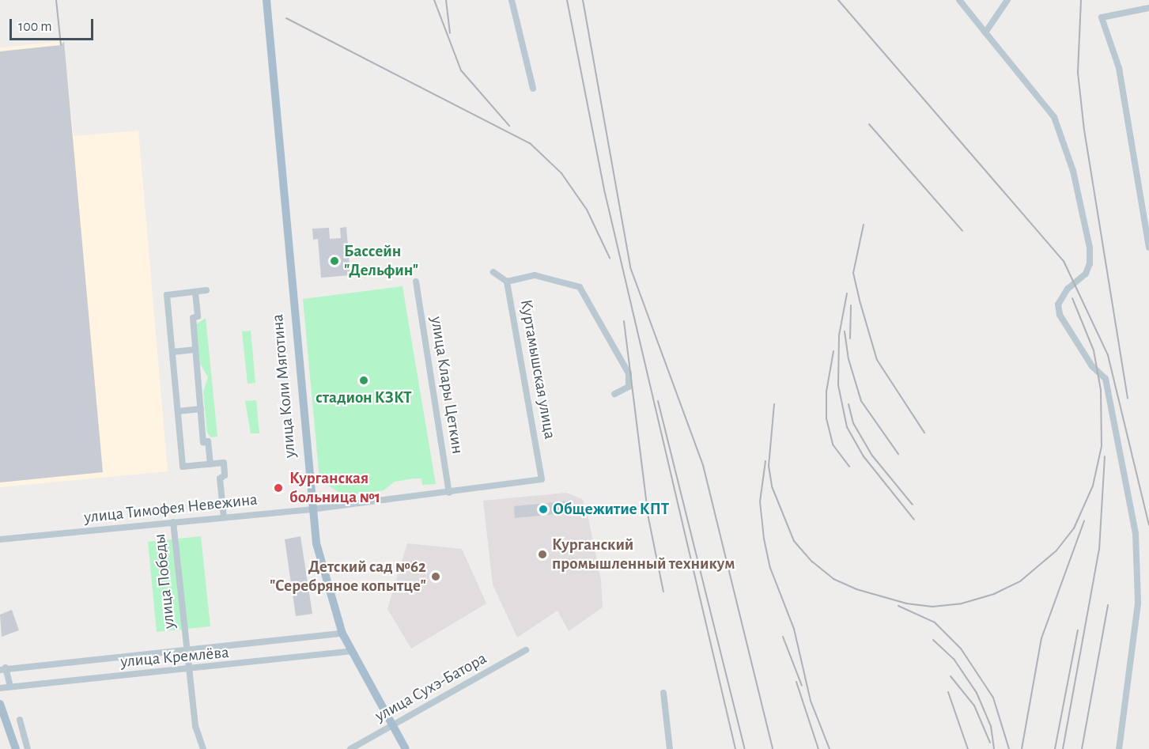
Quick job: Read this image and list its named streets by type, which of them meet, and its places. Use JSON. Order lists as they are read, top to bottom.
{
  "streets": {
    "main road": ["улица Коли Мяготина"],
    "street": [
      "Куртамышская улица",
      "улица Клары Цеткин",
      "улица Тимофея Невежина",
      "улица Победы",
      "улица Кремлёва",
      "улица Сухэ-Батора"
    ]
  },
  "crossings": [
    ["Куртамышская улица", "улица Тимофея Невежина"],
    ["улица Клары Цеткин", "улица Тимофея Невежина"],
    ["улица Коли Мяготина", "улица Тимофея Невежина"],
    ["улица Коли Мяготина", "улица Кремлёва"],
    ["улица Коли Мяготина", "улица Сухэ-Батора"],
    ["улица Тимофея Невежина", "улица Победы"],
    ["улица Победы", "улица Кремлёва"]
  ],
  "places": [
    "Бассейн \"Дельфин\"",
    "стадион КЗКТ",
    "Курганская больница №1",
    "Общежитие КПТ",
    "Курганский промышленный техникум",
    "Детский сад №62 \"Серебряное копытце\""
  ],
  "scale_bar": "100 m"
}
